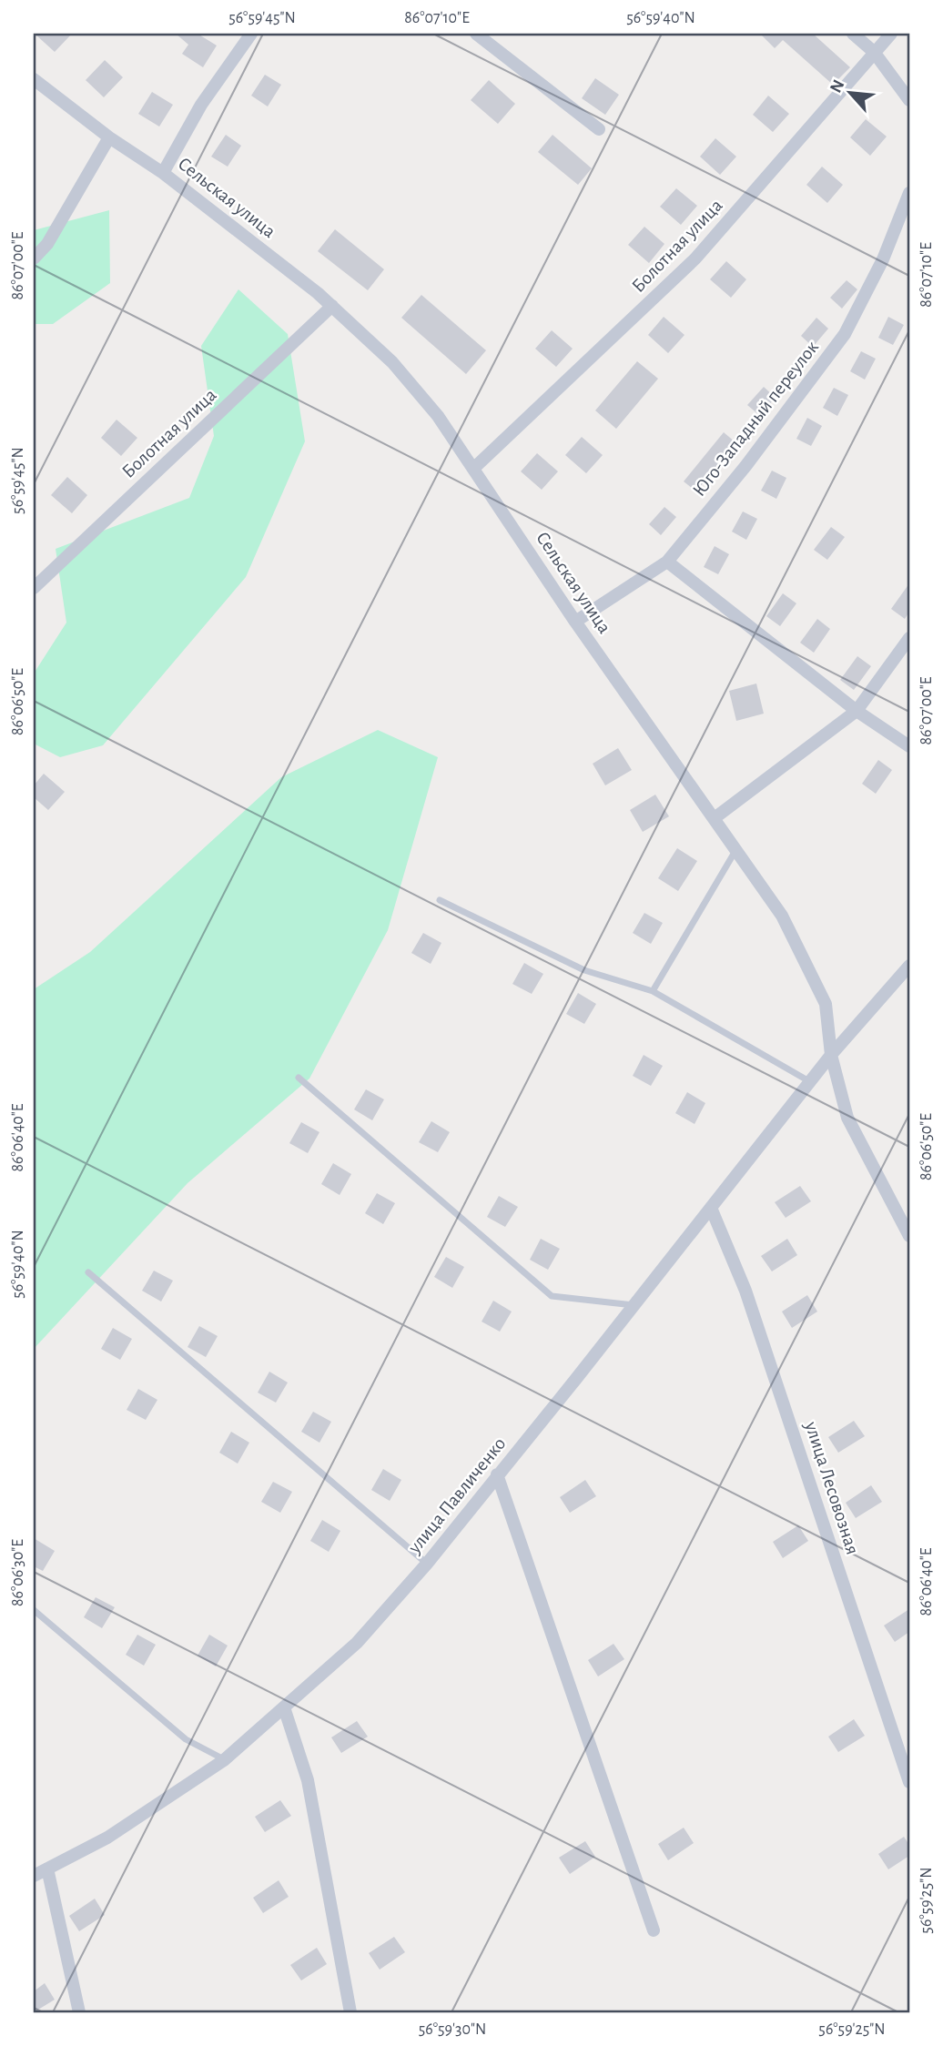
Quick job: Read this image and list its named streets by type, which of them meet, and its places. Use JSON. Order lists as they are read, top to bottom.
{
  "streets": {
    "street": [
      "Сельская улица",
      "Болотная улица",
      "Юго-Западный переулок",
      "улица Лесовозная",
      "улица Павличенко"
    ]
  },
  "crossings": [
    ["Сельская улица", "Болотная улица"],
    ["Сельская улица", "Юго-Западный переулок"],
    ["Сельская улица", "улица Павличенко"],
    ["улица Лесовозная", "улица Павличенко"]
  ],
  "north": "top left",
  "coordinates": [
    "56°59'45\"N",
    "86°07'10\"E",
    "56°59'40\"N",
    "86°07'00\"E",
    "86°06'50\"E",
    "86°06'40\"E",
    "86°06'30\"E",
    "56°59'25\"N",
    "56°59'30\"N"
  ]
}
